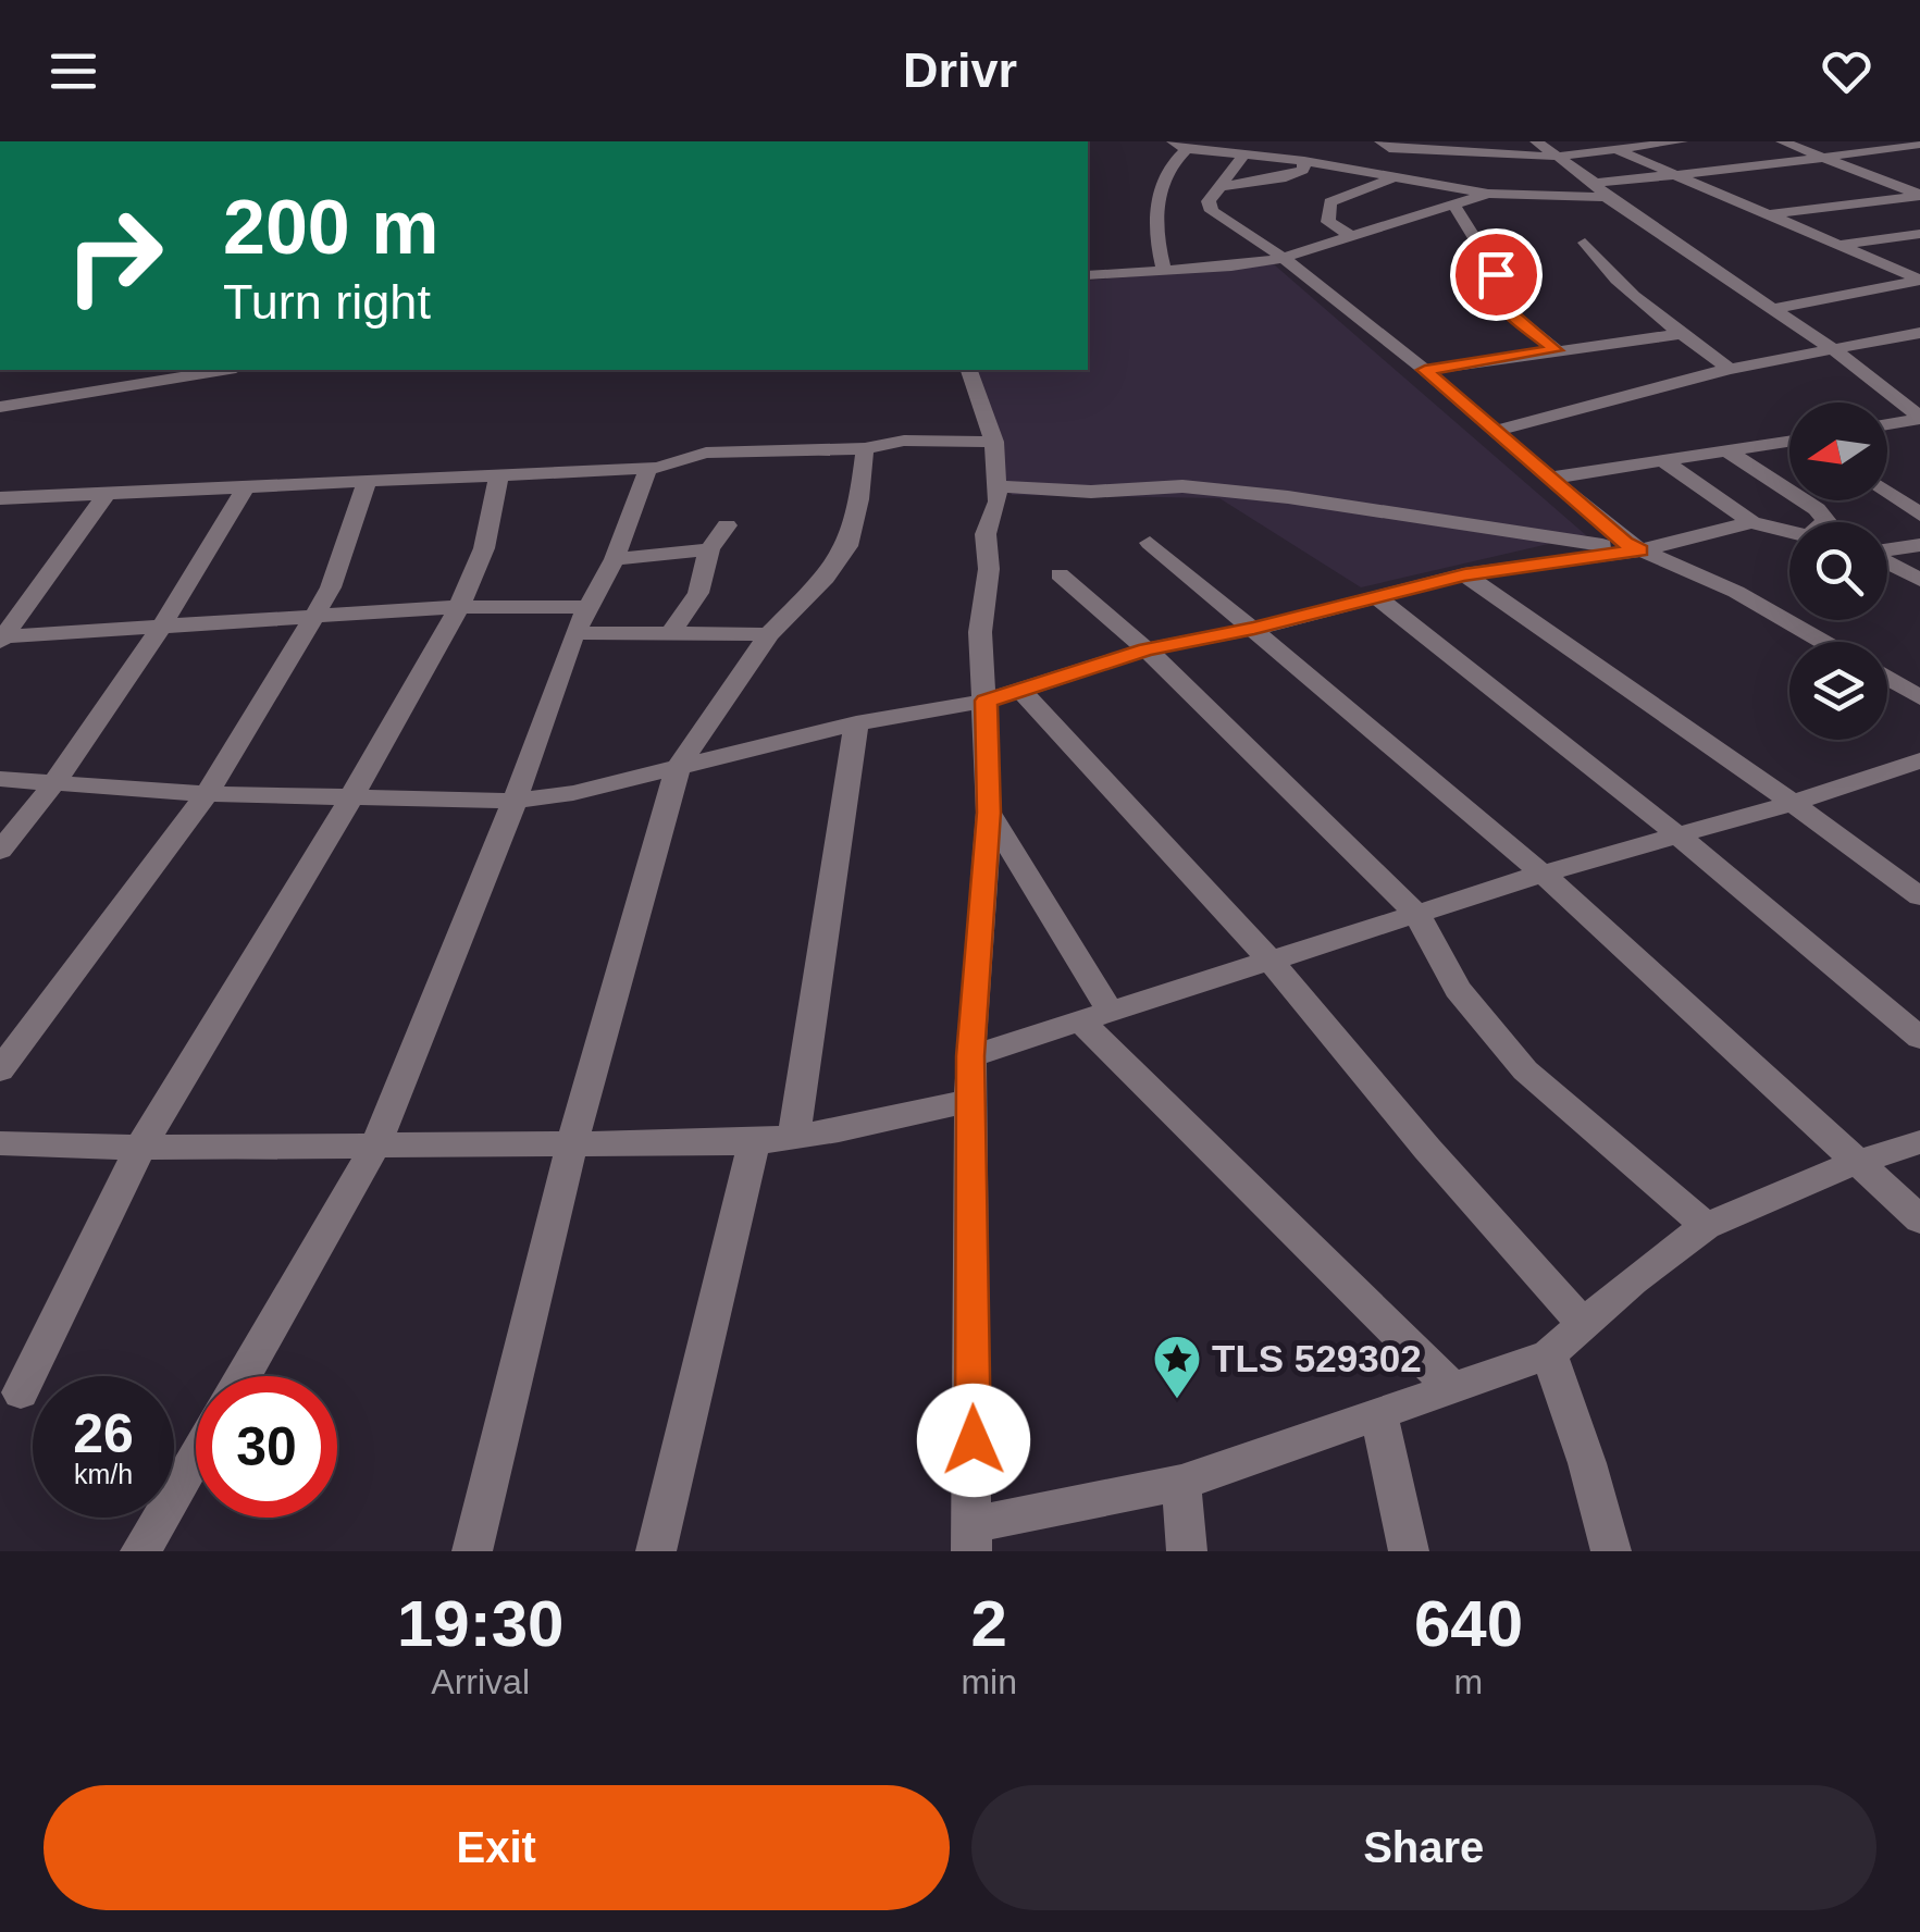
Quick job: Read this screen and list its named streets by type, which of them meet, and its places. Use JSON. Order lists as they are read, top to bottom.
{
  "places": {
    "place": ["TLS 529302"]
  },
  "north": "left",
  "page": {
    "header": "Drivr",
    "turn": ["200 m", "Turn right"],
    "speed": "26 km/h",
    "limit": "30",
    "eta": [
      "19:30",
      "Arrival",
      "2",
      "min",
      "640",
      "m"
    ],
    "buttons": ["Exit", "Share"]
  }
}
